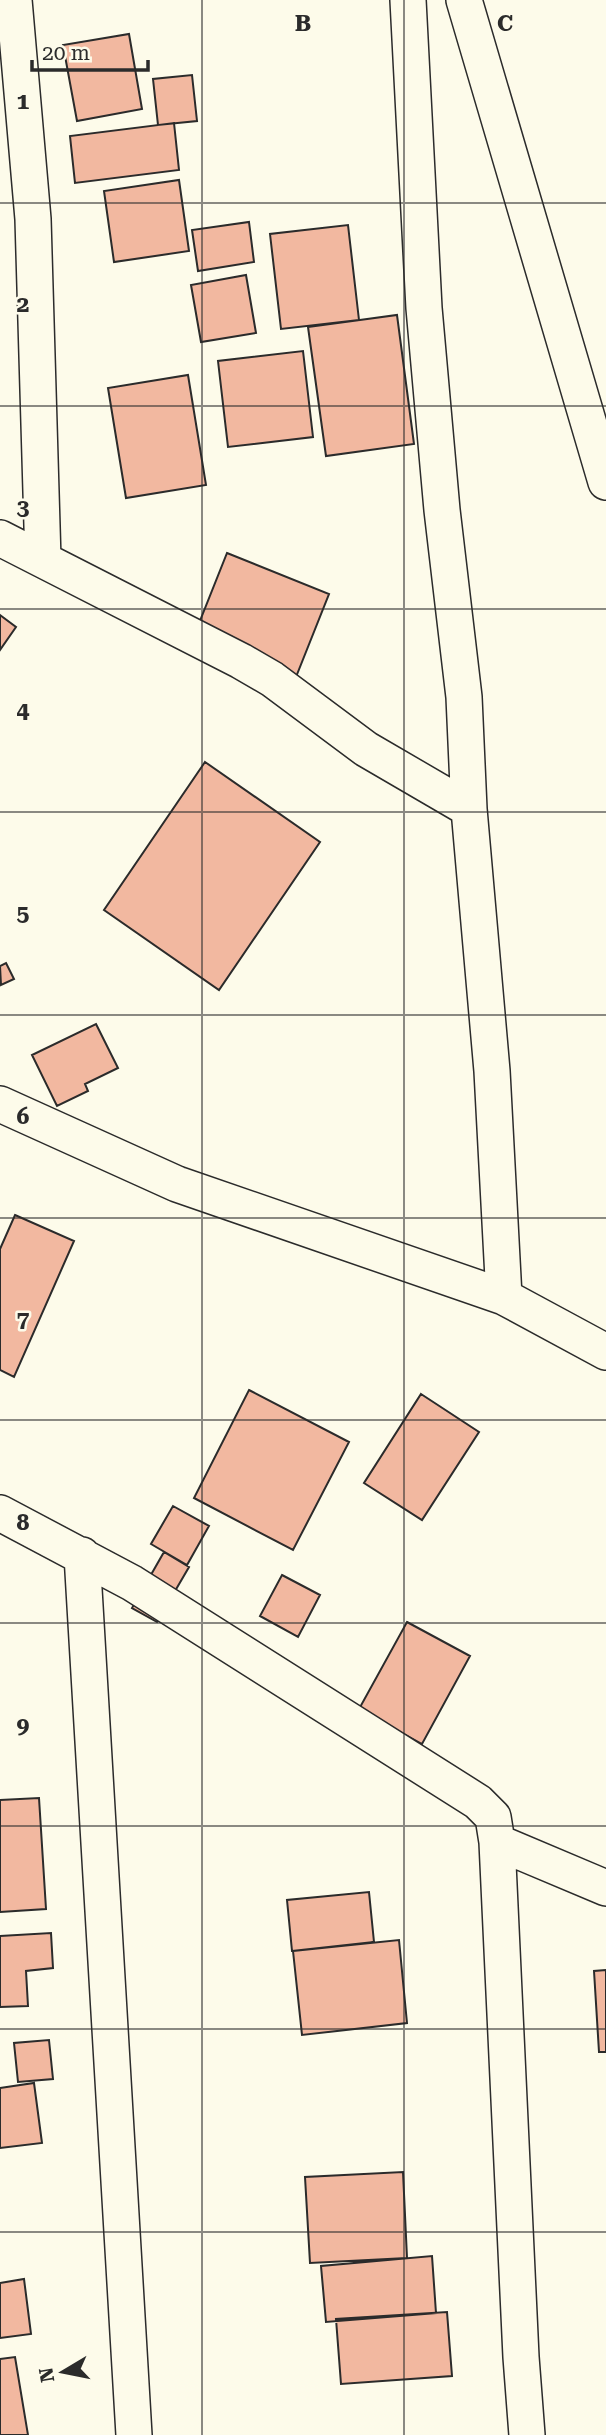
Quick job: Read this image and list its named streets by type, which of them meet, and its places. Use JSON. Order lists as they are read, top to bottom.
{
  "scale_bar": "20 m",
  "north": "left",
  "grid": {
    "columns": ["B", "C"],
    "rows": [
      "1",
      "2",
      "3",
      "4",
      "5",
      "6",
      "7",
      "8",
      "9"
    ]
  }
}
